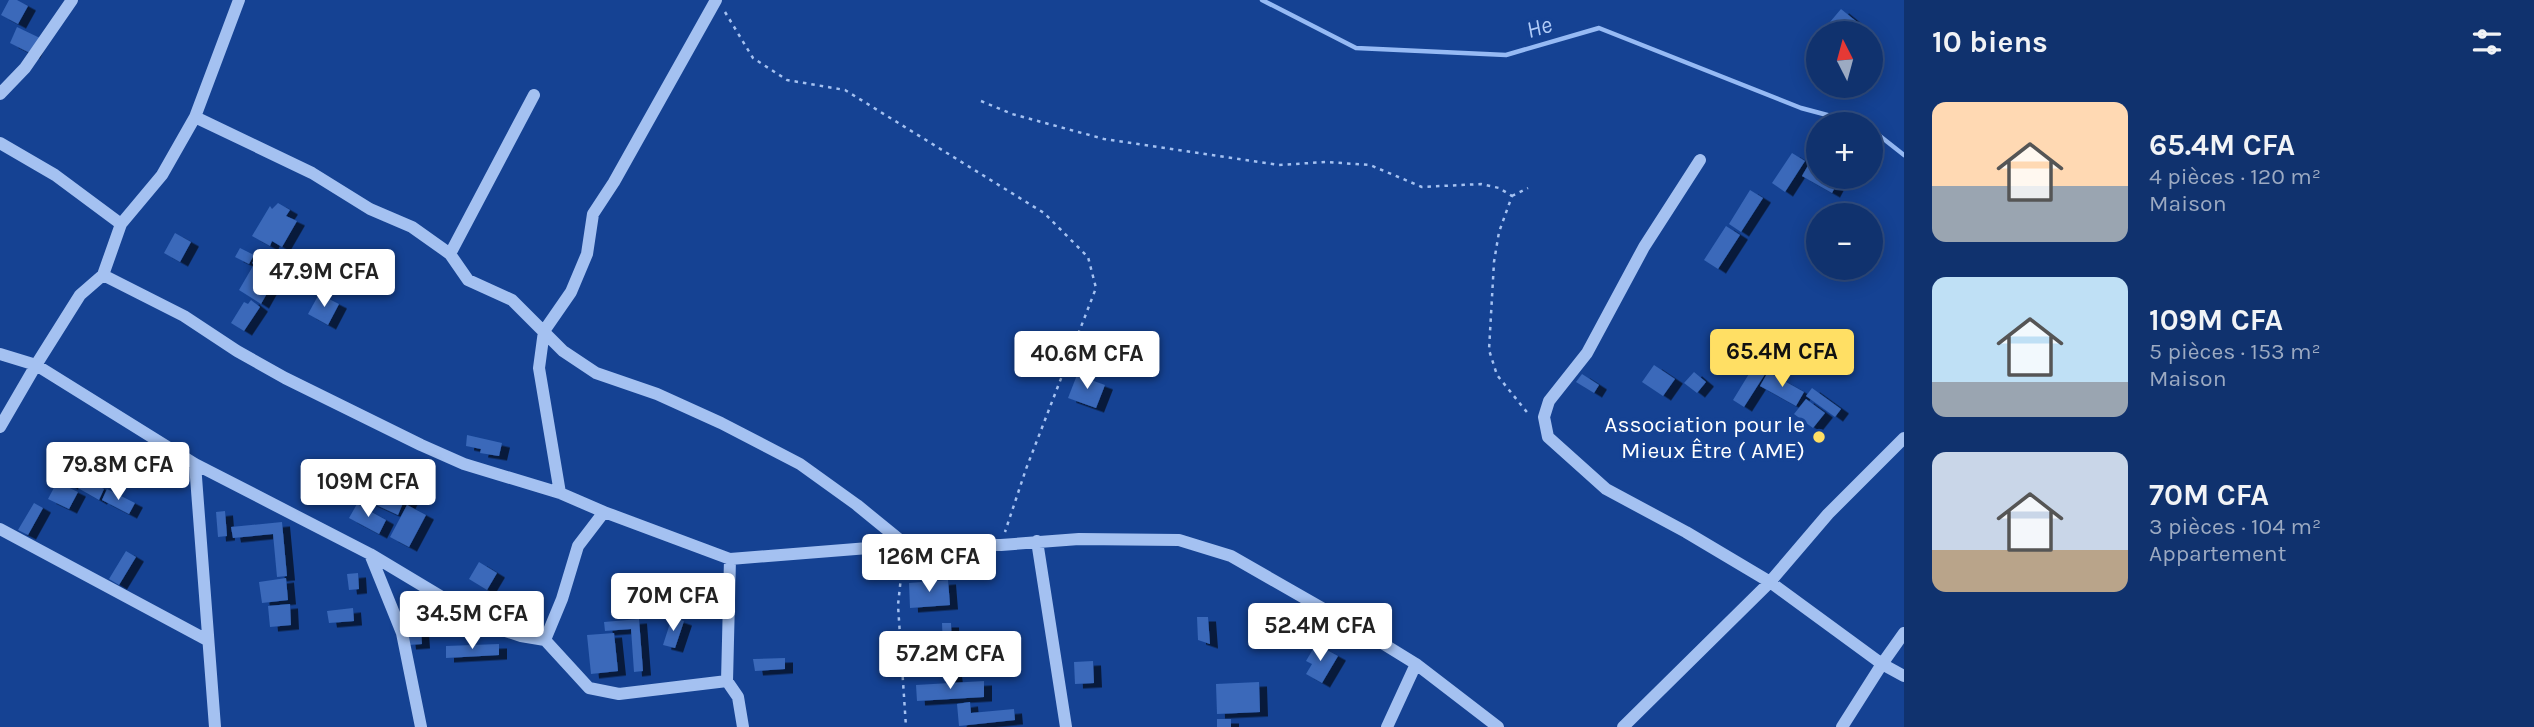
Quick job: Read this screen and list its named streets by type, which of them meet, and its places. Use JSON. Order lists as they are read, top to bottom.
{
  "water": ["He"],
  "places": ["Association pour le Mieux Être ( AME)"],
  "north": "top",
  "page": {
    "heading": "10 biens",
    "map_buttons": ["+", "−"],
    "list": [
      {
        "name": "65.4M CFA",
        "note": "4 pièces · 120 m² · Maison"
      },
      {
        "name": "109M CFA",
        "note": "5 pièces · 153 m² · Maison"
      },
      {
        "name": "70M CFA",
        "note": "3 pièces · 104 m² · Appartement"
      }
    ],
    "price": [
      "47.9M CFA",
      "65.4M CFA",
      "40.6M CFA",
      "79.8M CFA",
      "109M CFA",
      "126M CFA",
      "70M CFA",
      "34.5M CFA",
      "52.4M CFA",
      "57.2M CFA"
    ]
  }
}
